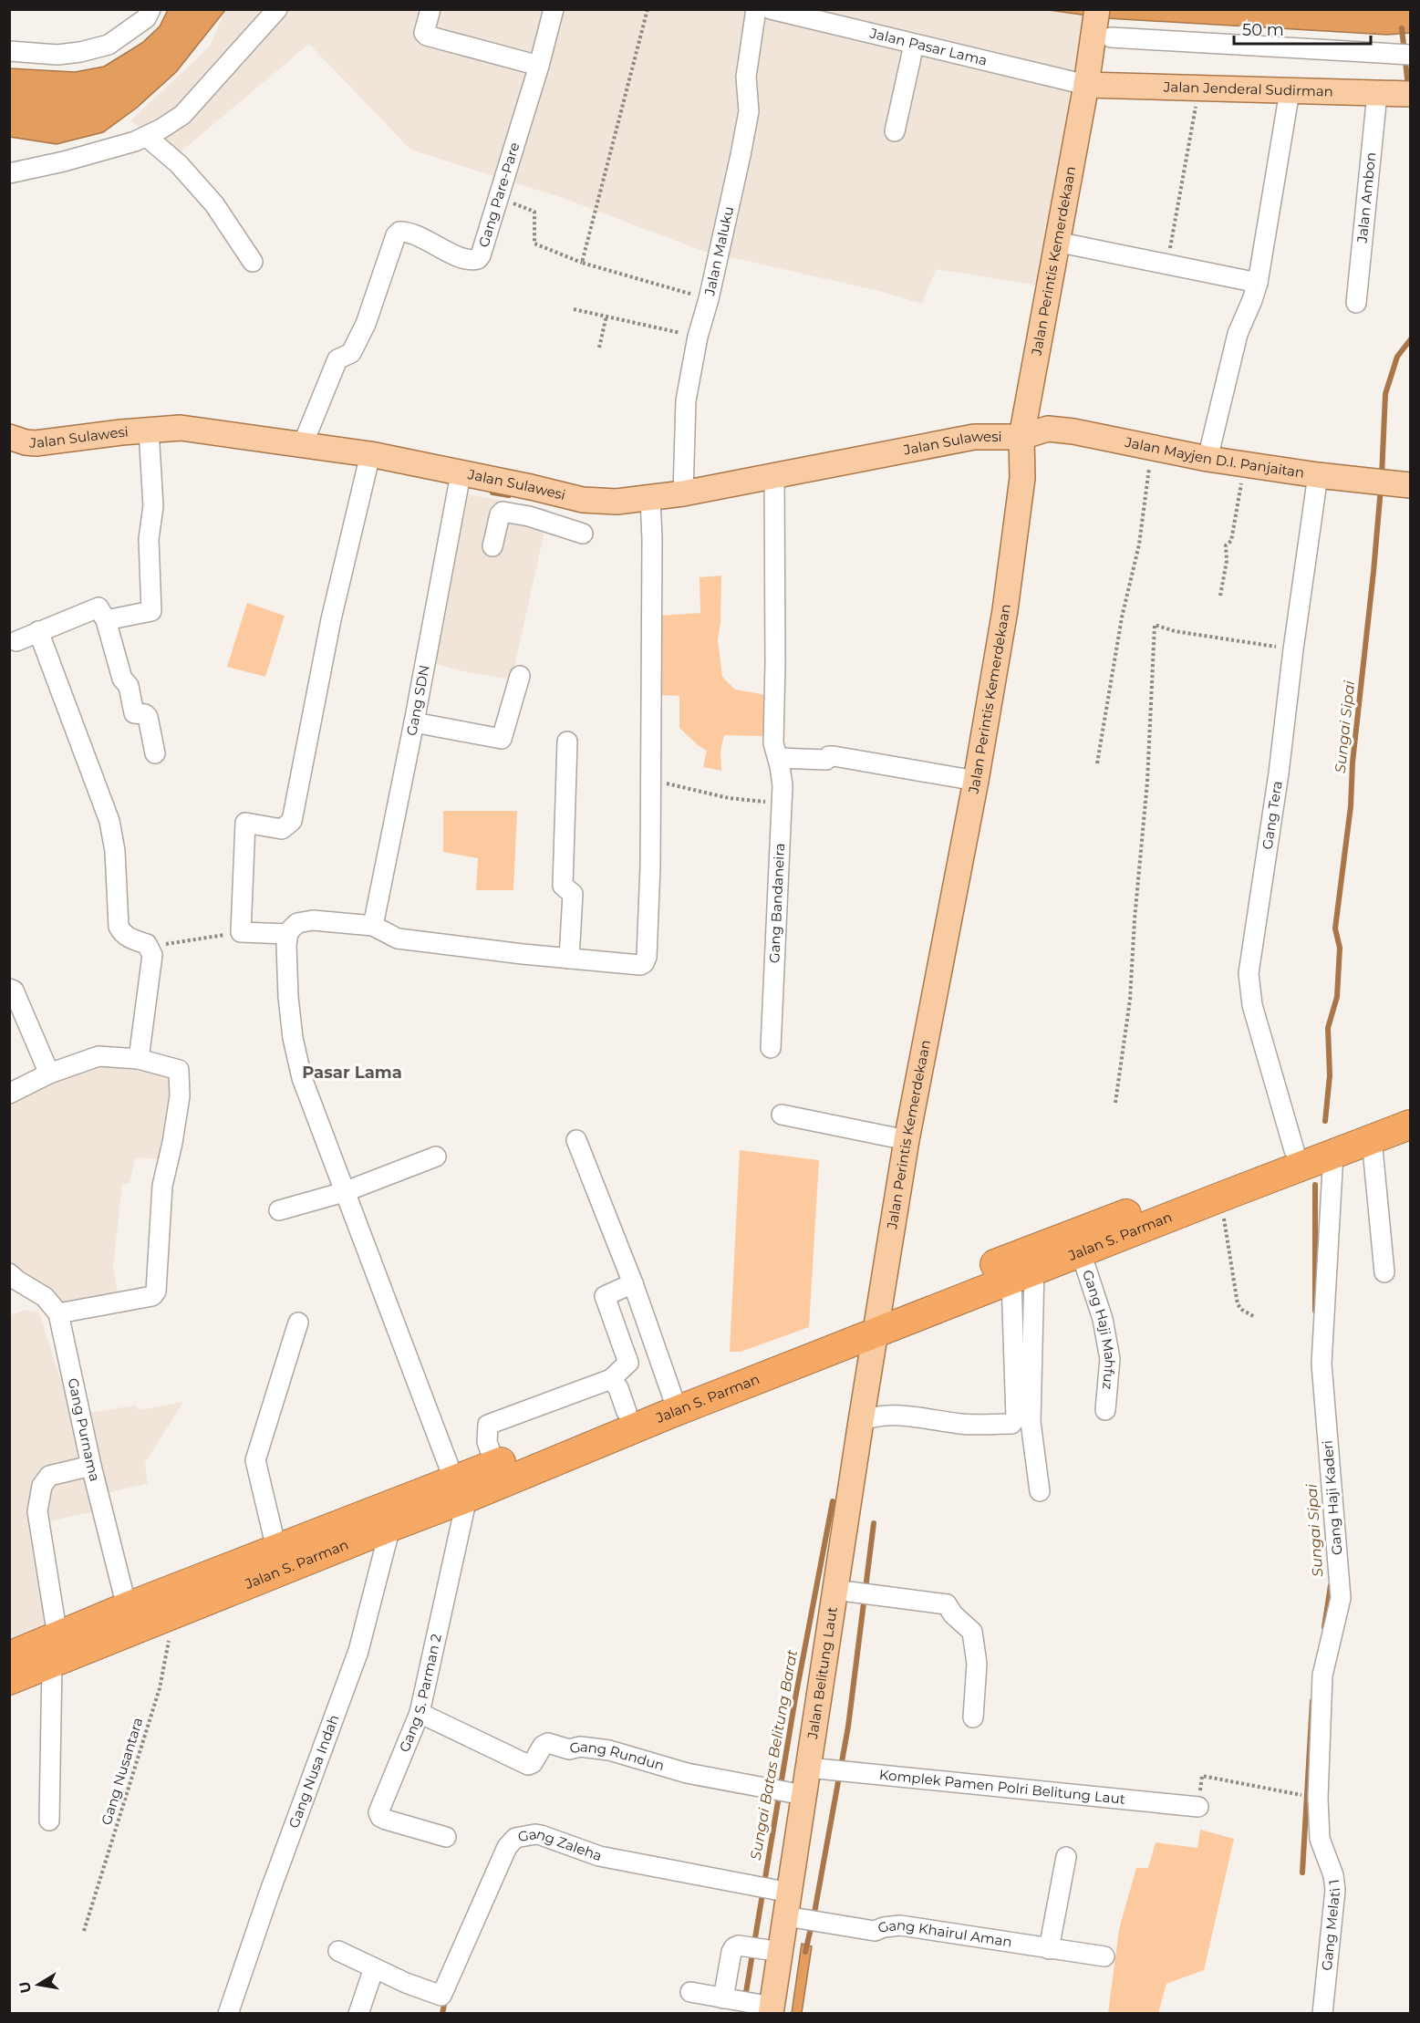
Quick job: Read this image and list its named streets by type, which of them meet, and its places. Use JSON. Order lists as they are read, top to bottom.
{
  "streets": {
    "highway": ["Jalan S. Parman"],
    "main road": [
      "Jalan Jenderal Sudirman",
      "Jalan Perintis Kemerdekaan",
      "Jalan Sulawesi",
      "Jalan Mayjen D.I. Panjaitan",
      "Jalan Belitung Laut"
    ],
    "street": [
      "Jalan Pasar Lama",
      "Gang Pare-Pare",
      "Jalan Ambon",
      "Jalan Maluku",
      "Gang SDN",
      "Gang Tera",
      "Gang Bandaneira",
      "Gang Haji Mahfuz",
      "Gang Purnama",
      "Gang Haji Kaderi",
      "Gang S. Parman 2",
      "Gang Rundun",
      "Gang Nusa Indah",
      "Komplek Pamen Polri Belitung Laut",
      "Gang Zaleha",
      "Gang Melati 1",
      "Gang Khairul Aman"
    ],
    "path": ["Gang Nusantara"]
  },
  "crossings": [
    ["Jalan Pasar Lama", "Jalan Jenderal Sudirman"],
    ["Jalan Pasar Lama", "Jalan Perintis Kemerdekaan"],
    ["Jalan Jenderal Sudirman", "Jalan Ambon"],
    ["Jalan Jenderal Sudirman", "Jalan Perintis Kemerdekaan"],
    ["Gang Pare-Pare", "Jalan Sulawesi"],
    ["Jalan Maluku", "Jalan Sulawesi"],
    ["Jalan Perintis Kemerdekaan", "Jalan Sulawesi"],
    ["Jalan Perintis Kemerdekaan", "Jalan Mayjen D.I. Panjaitan"],
    ["Jalan Perintis Kemerdekaan", "Jalan S. Parman"],
    ["Jalan Perintis Kemerdekaan", "Jalan Belitung Laut"],
    ["Jalan Sulawesi", "Jalan Mayjen D.I. Panjaitan"],
    ["Jalan Sulawesi", "Gang SDN"],
    ["Jalan Sulawesi", "Gang Bandaneira"],
    ["Jalan Mayjen D.I. Panjaitan", "Gang Tera"],
    ["Gang Tera", "Jalan S. Parman"],
    ["Jalan S. Parman", "Gang Haji Mahfuz"],
    ["Jalan S. Parman", "Gang Purnama"],
    ["Jalan S. Parman", "Gang Haji Kaderi"],
    ["Jalan S. Parman", "Jalan Belitung Laut"],
    ["Jalan S. Parman", "Gang S. Parman 2"],
    ["Jalan S. Parman", "Gang Nusantara"],
    ["Jalan S. Parman", "Gang Nusa Indah"],
    ["Gang Haji Kaderi", "Gang Melati 1"],
    ["Jalan Belitung Laut", "Gang Rundun"],
    ["Jalan Belitung Laut", "Komplek Pamen Polri Belitung Laut"],
    ["Jalan Belitung Laut", "Gang Zaleha"],
    ["Jalan Belitung Laut", "Gang Khairul Aman"],
    ["Gang S. Parman 2", "Gang Rundun"],
    ["Gang Zaleha", "Gang Khairul Aman"]
  ],
  "districts": ["Pasar Lama"],
  "water": ["Sungai Sipai", "Sungai Batas Belitung Barat"],
  "scale_bar": "50 m",
  "north": "left"
}
